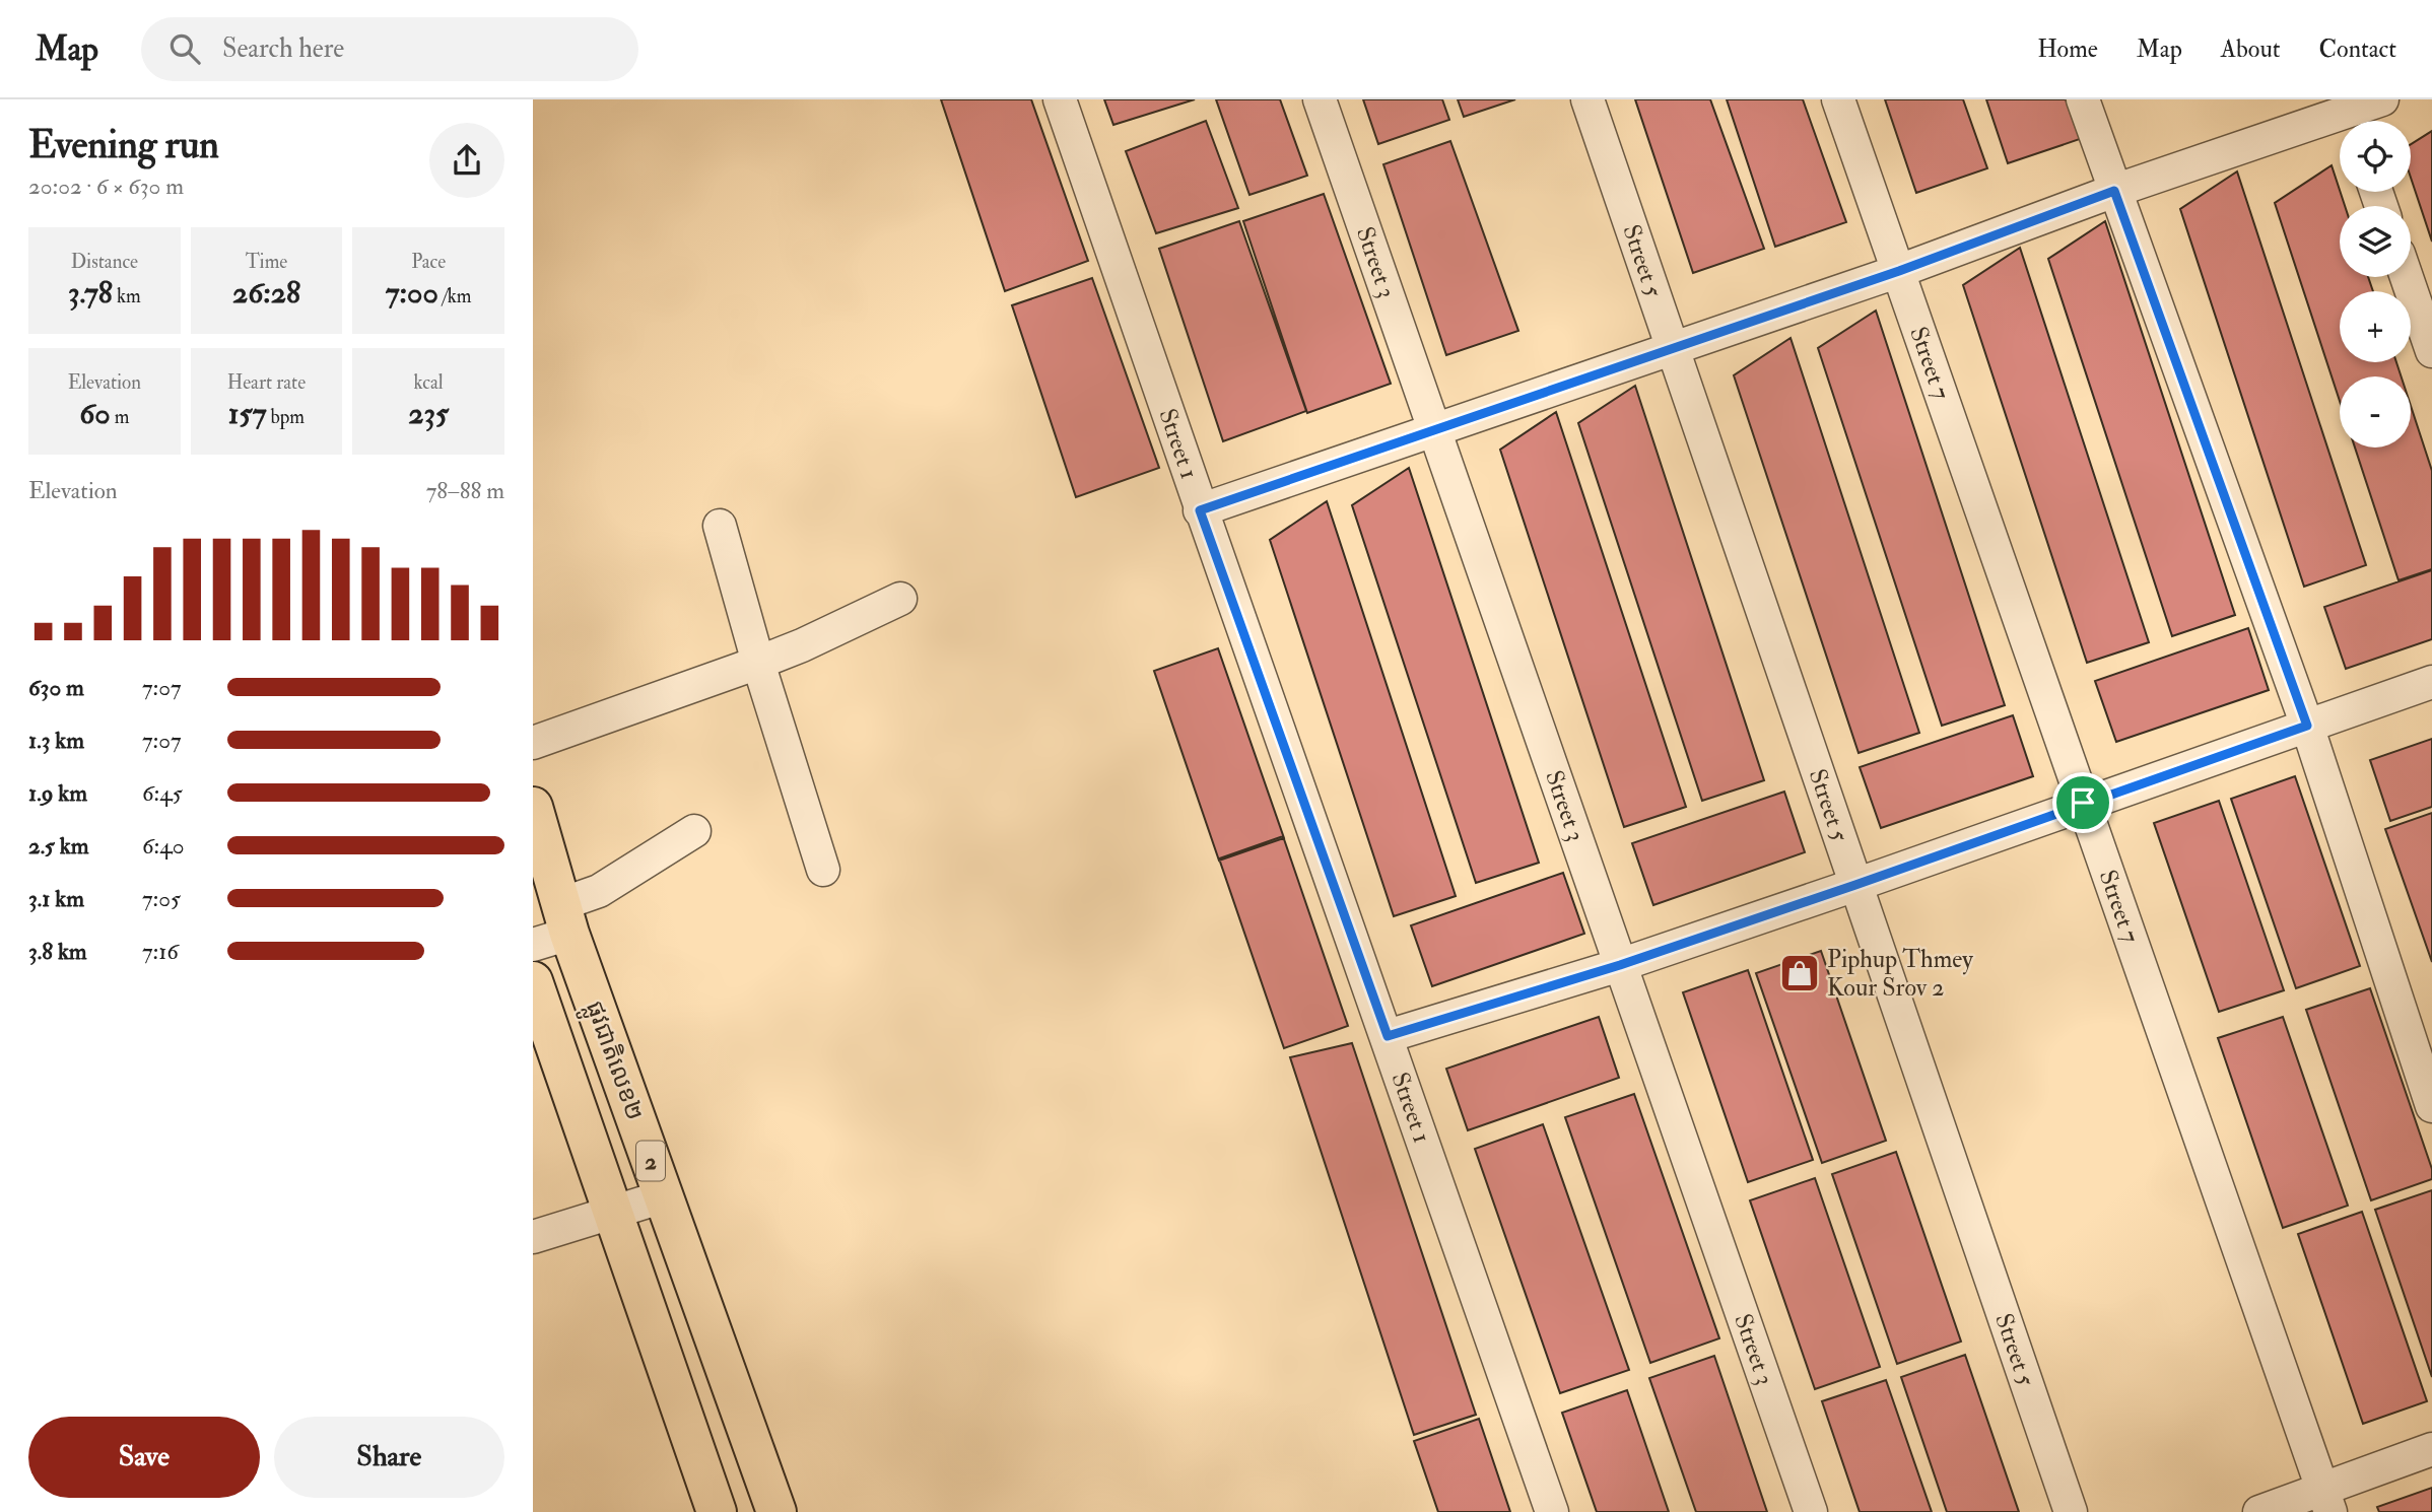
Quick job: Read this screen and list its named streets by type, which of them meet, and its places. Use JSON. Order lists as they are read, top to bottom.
{
  "streets": {
    "highway": ["ផ្លូវជាតិលេខ២", "2"],
    "street": [
      "Street 3",
      "Street 5",
      "Street 7",
      "Street 1"
    ]
  },
  "places": {
    "shop": ["Piphup Thmey Kour Srov 2"]
  },
  "page": {
    "header": "Map",
    "search": "Search here",
    "nav": [
      "Home",
      "Map",
      "About",
      "Contact"
    ],
    "heading": ["Evening run", "20:02 · 6 × 630 m"],
    "map_buttons": ["+", "−"],
    "stats": [
      ["Distance", "3.78 km"],
      ["Time", "26:28"],
      ["Pace", "7:00 /km"],
      ["Elevation", "60 m"],
      ["Heart rate", "157 bpm"],
      ["kcal", "235"]
    ],
    "chart": ["Elevation", "78–88 m"],
    "list": [
      {
        "name": "630 m",
        "note": "7:07"
      },
      {
        "name": "1.3 km",
        "note": "7:07"
      },
      {
        "name": "1.9 km",
        "note": "6:45"
      },
      {
        "name": "2.5 km",
        "note": "6:40"
      },
      {
        "name": "3.1 km",
        "note": "7:05"
      },
      {
        "name": "3.8 km",
        "note": "7:16"
      }
    ],
    "buttons": ["Save", "Share"]
  }
}
